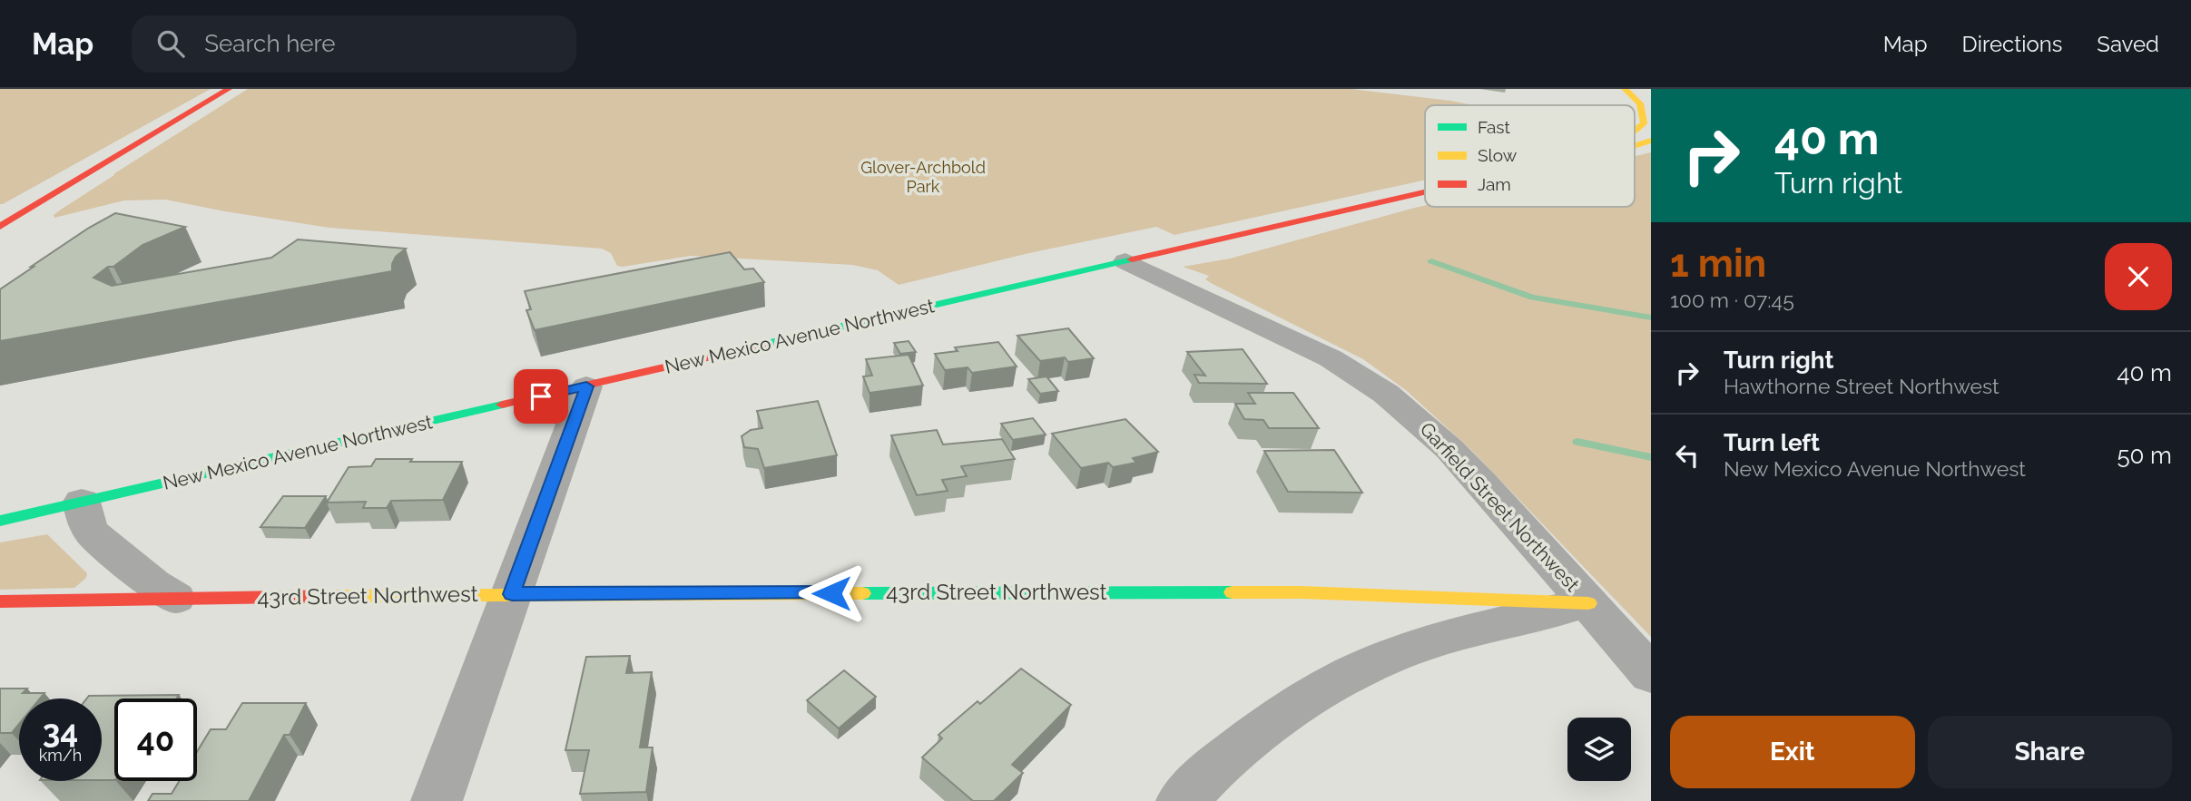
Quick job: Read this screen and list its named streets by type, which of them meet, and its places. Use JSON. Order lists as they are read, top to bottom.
{
  "streets": {
    "street": ["New Mexico Avenue Northwest", "Garfield Street Northwest", "43rd Street Northwest"]
  },
  "crossings": [
    ["New Mexico Avenue Northwest", "Garfield Street Northwest"],
    ["Garfield Street Northwest", "43rd Street Northwest"]
  ],
  "parks": ["Glover-Archbold Park"],
  "legend": ["Fast", "Slow", "Jam"],
  "page": {
    "header": "Map",
    "search": "Search here",
    "nav": ["Map", "Directions", "Saved"],
    "turn": ["40 m", "Turn right"],
    "heading": ["1 min", "100 m · 07:45"],
    "list": [
      {
        "name": "Turn right",
        "note": "Hawthorne Street Northwest",
        "value": "40 m"
      },
      {
        "name": "Turn left",
        "note": "New Mexico Avenue Northwest",
        "value": "50 m"
      }
    ],
    "speed": "34 km/h",
    "limit": "40",
    "buttons": ["Exit", "Share"]
  }
}
